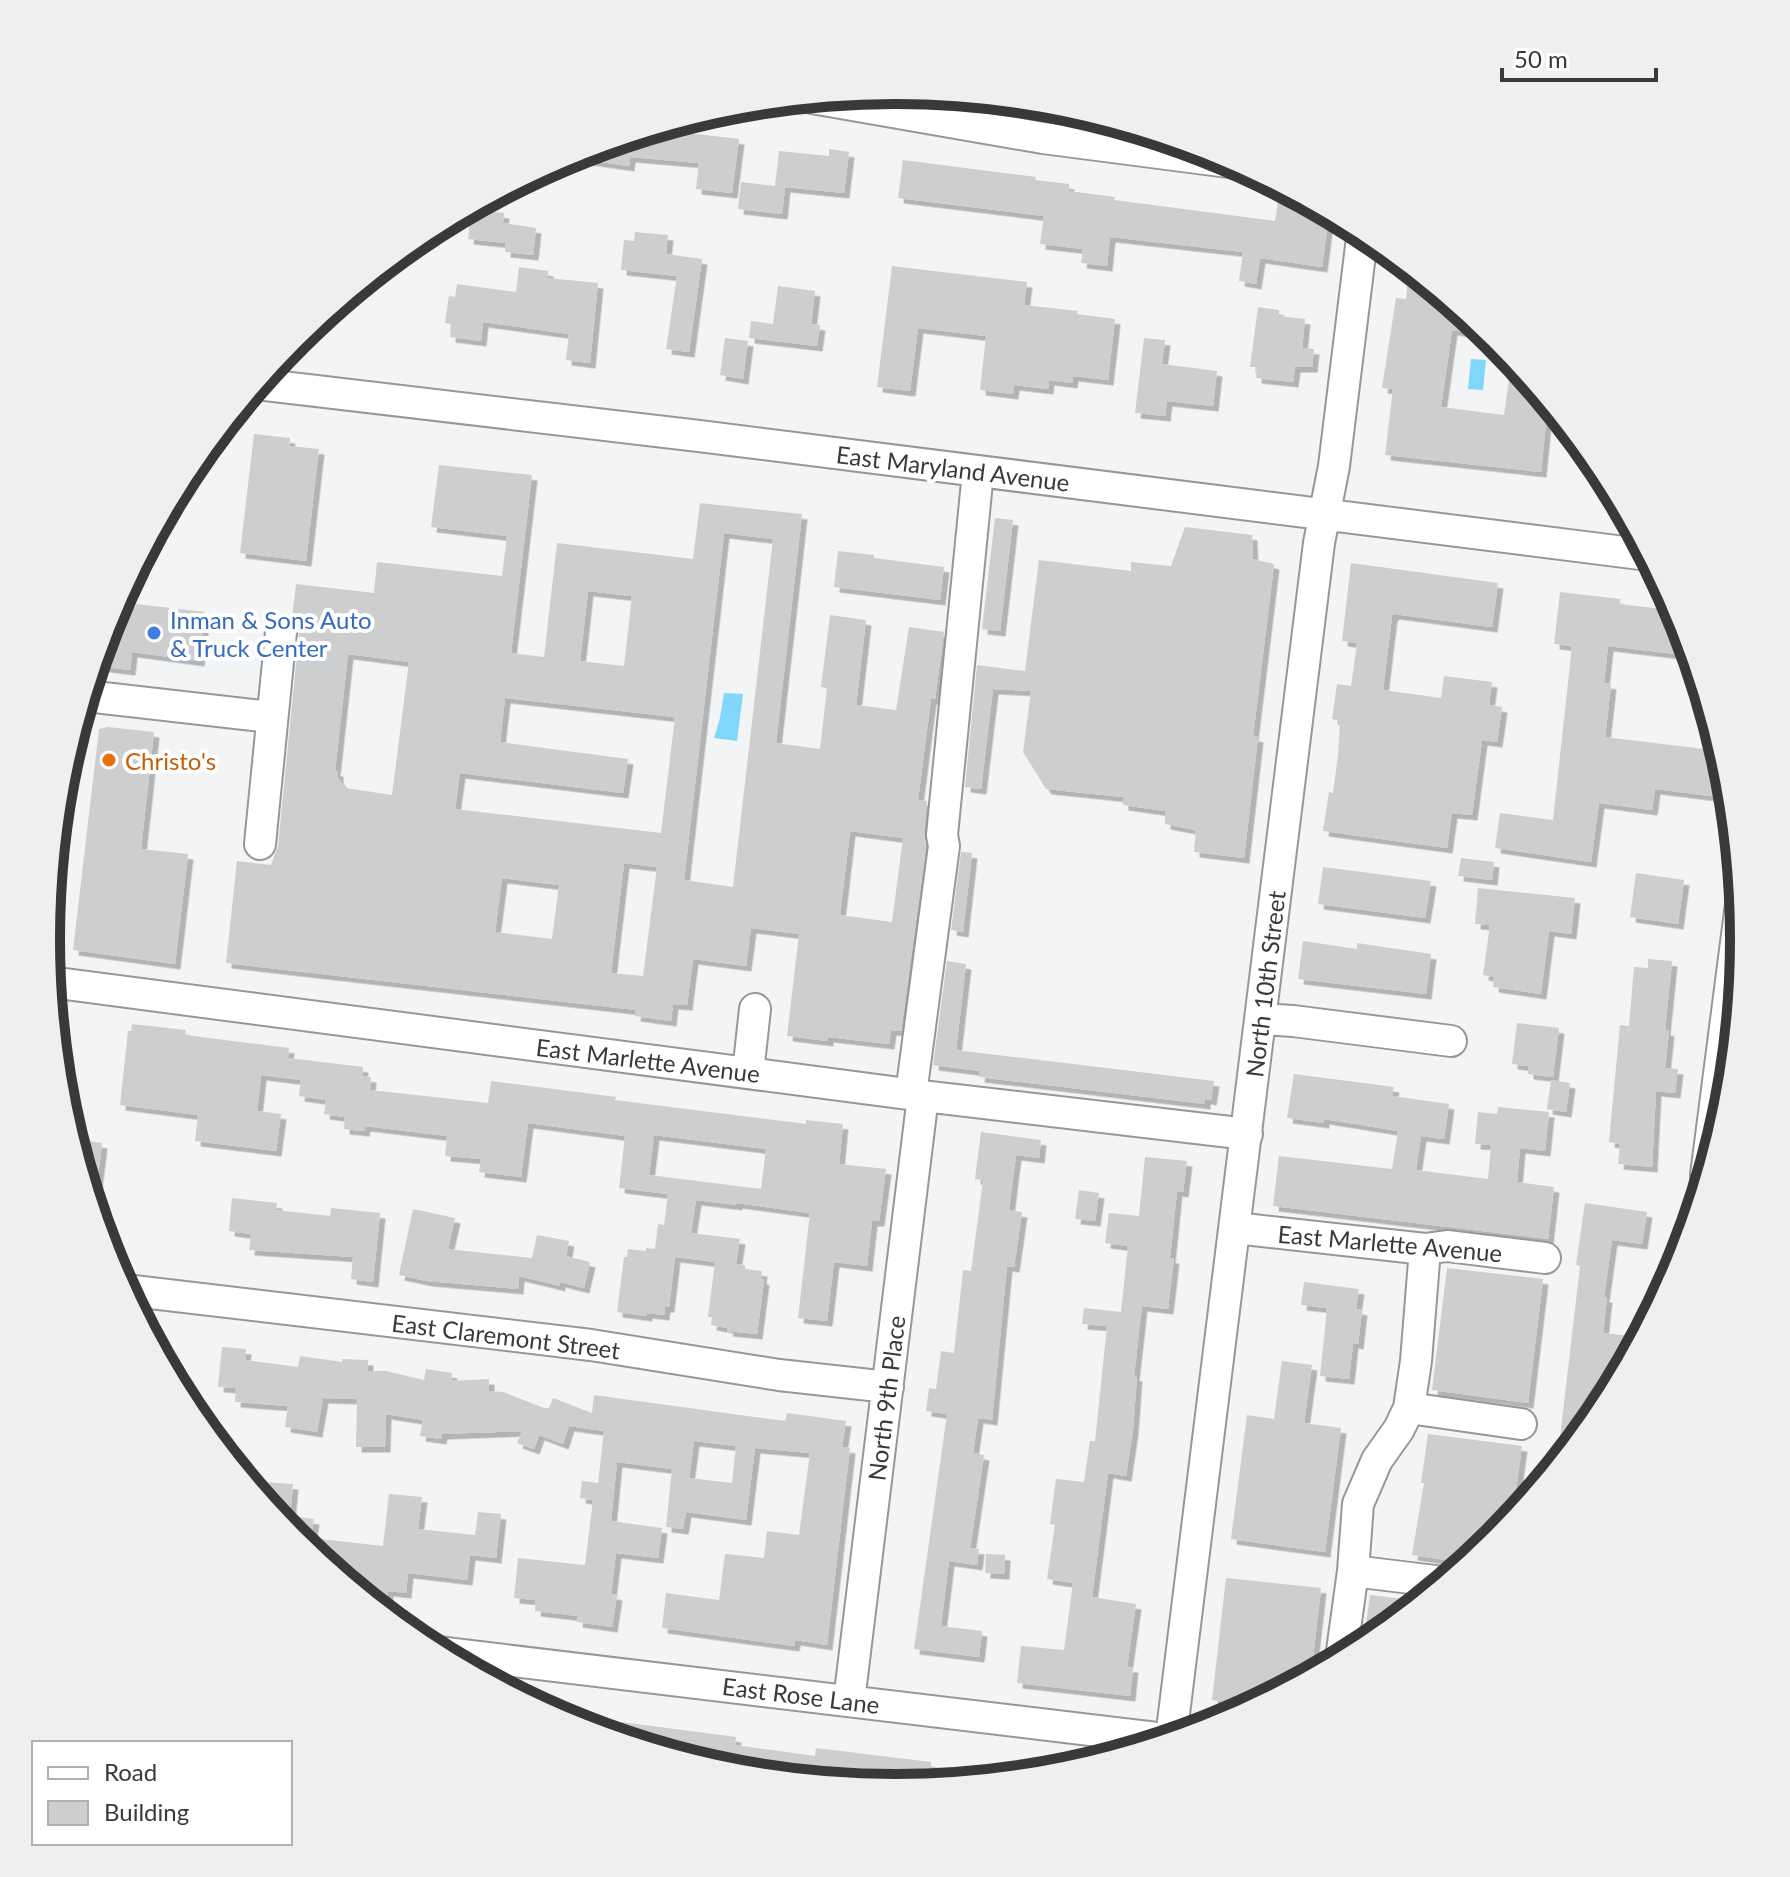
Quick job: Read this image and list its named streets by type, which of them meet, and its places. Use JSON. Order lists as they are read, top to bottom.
{
  "streets": {
    "street": [
      "East Maryland Avenue",
      "North 10th Street",
      "East Marlette Avenue",
      "East Claremont Street",
      "North 9th Place",
      "East Rose Lane"
    ]
  },
  "crossings": [
    ["East Maryland Avenue", "North 10th Street"],
    ["East Maryland Avenue", "North 9th Place"],
    ["North 10th Street", "East Marlette Avenue"],
    ["East Marlette Avenue", "North 9th Place"],
    ["East Claremont Street", "North 9th Place"],
    ["North 9th Place", "East Rose Lane"]
  ],
  "places": ["Inman & Sons Auto & Truck Center", "Christo's"],
  "legend": ["Road", "Building"],
  "scale_bar": "50 m"
}
